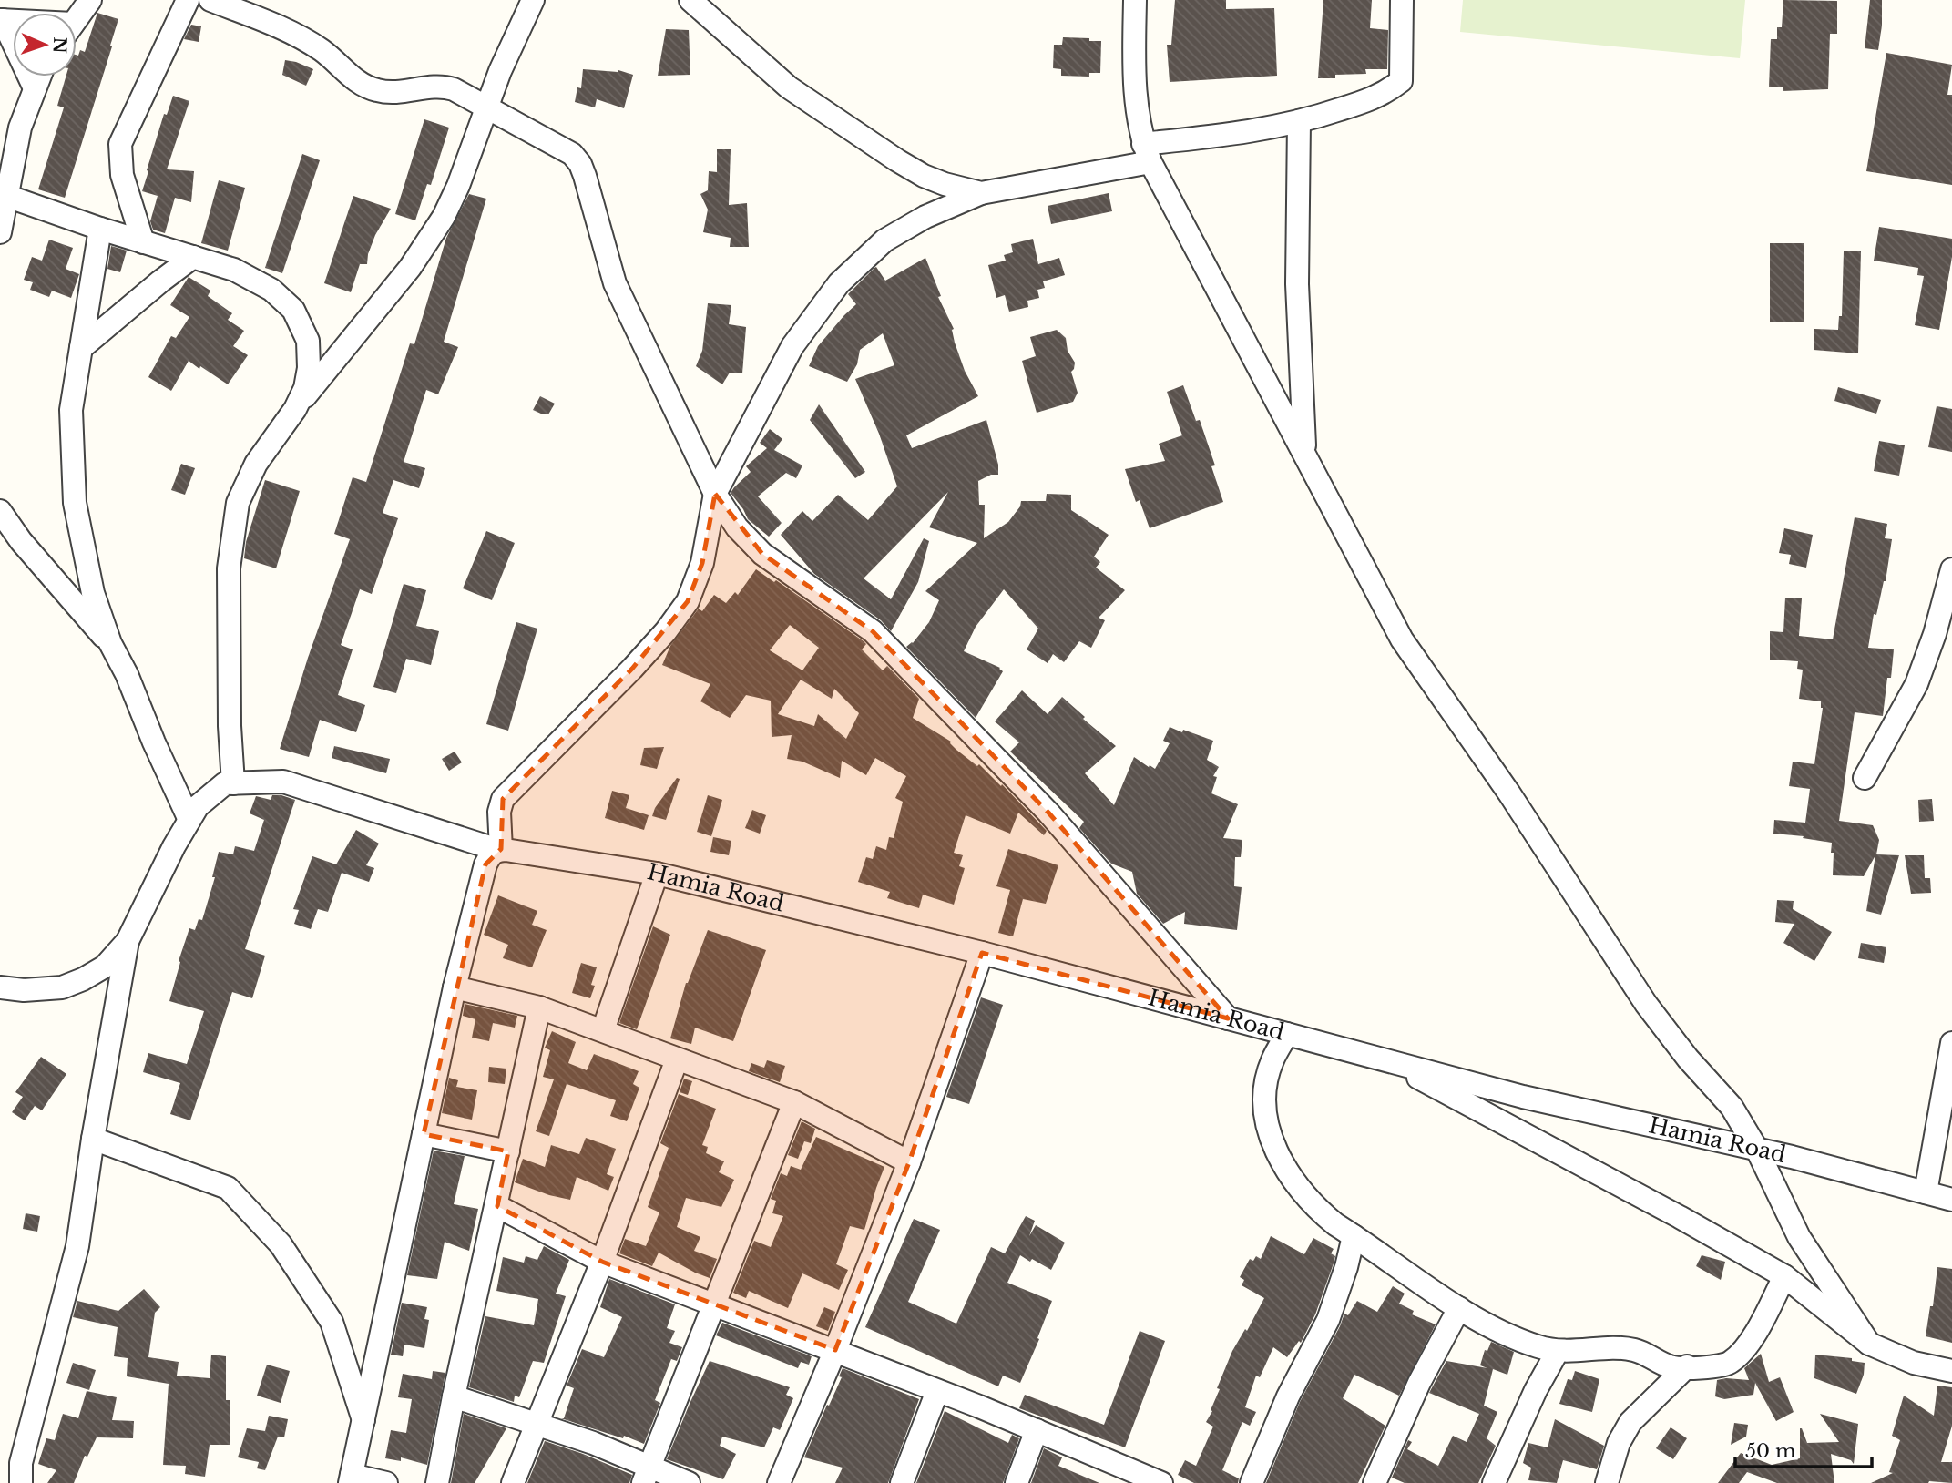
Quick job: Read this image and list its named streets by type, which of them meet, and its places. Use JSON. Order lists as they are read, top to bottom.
{
  "streets": {
    "street": ["Hamia Road"]
  },
  "scale_bar": "50 m",
  "north": "right"
}
